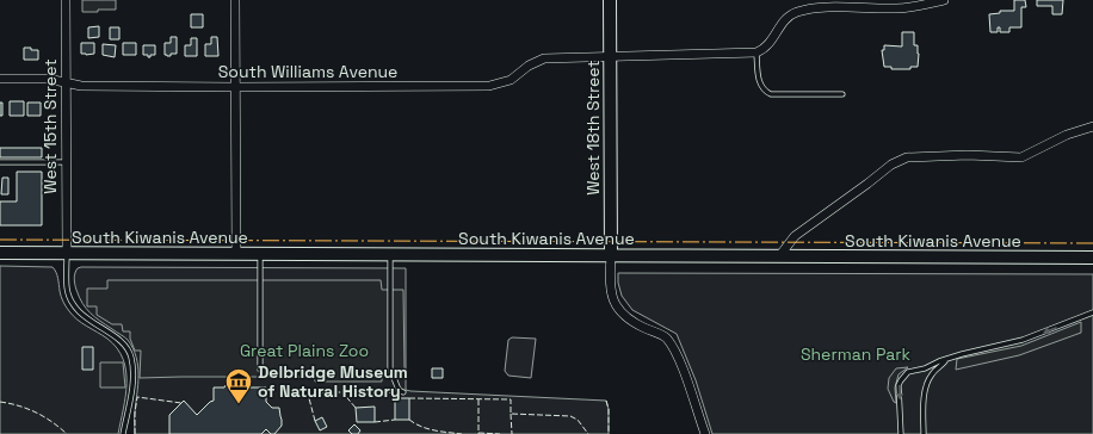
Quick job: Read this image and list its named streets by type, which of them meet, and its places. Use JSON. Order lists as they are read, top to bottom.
{
  "streets": {
    "main road": ["West 18th Street", "South Kiwanis Avenue"],
    "street": ["South Williams Avenue", "West 15th Street"]
  },
  "crossings": [
    ["South Williams Avenue", "West 15th Street"],
    ["South Williams Avenue", "West 18th Street"],
    ["West 15th Street", "South Kiwanis Avenue"],
    ["West 18th Street", "South Kiwanis Avenue"]
  ],
  "parks": ["Great Plains Zoo", "Sherman Park"],
  "places": {
    "museum": ["Delbridge Museum of Natural History"]
  }
}
